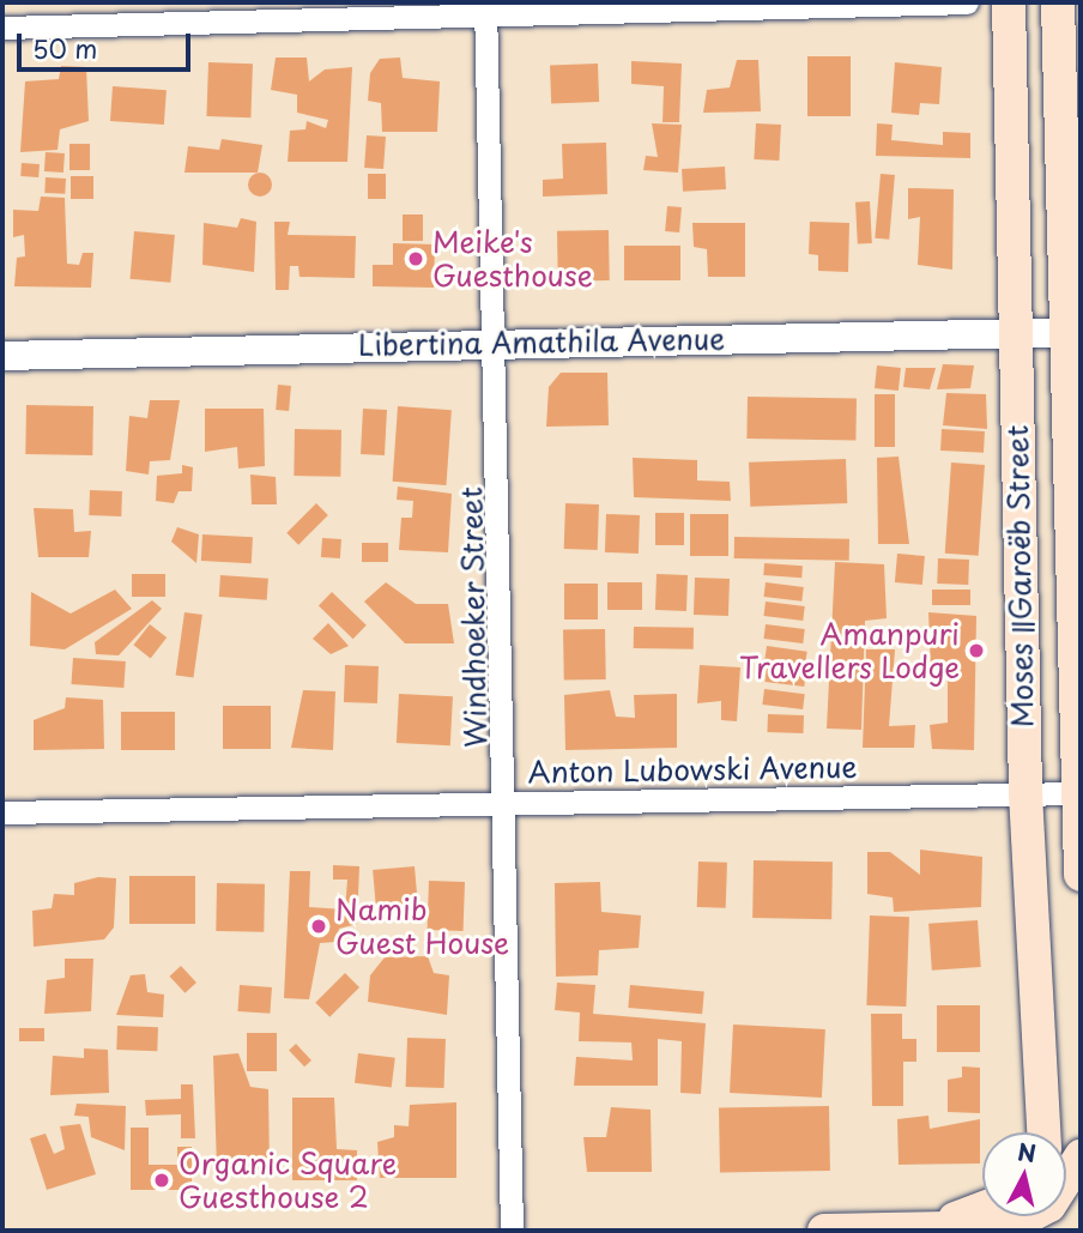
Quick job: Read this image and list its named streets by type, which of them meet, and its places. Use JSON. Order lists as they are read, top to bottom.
{
  "streets": {
    "main road": ["Moses ǁGaroëb Street"],
    "street": ["Libertina Amathila Avenue", "Windhoeker Street", "Anton Lubowski Avenue"]
  },
  "crossings": [
    ["Libertina Amathila Avenue", "Moses ǁGaroëb Street"],
    ["Libertina Amathila Avenue", "Windhoeker Street"],
    ["Moses ǁGaroëb Street", "Anton Lubowski Avenue"],
    ["Windhoeker Street", "Anton Lubowski Avenue"]
  ],
  "places": [
    "Meike's Guesthouse",
    "Amanpuri Travellers Lodge",
    "Namib Guest House",
    "Organic Square Guesthouse 2"
  ],
  "scale_bar": "50 m",
  "north": "top"
}
